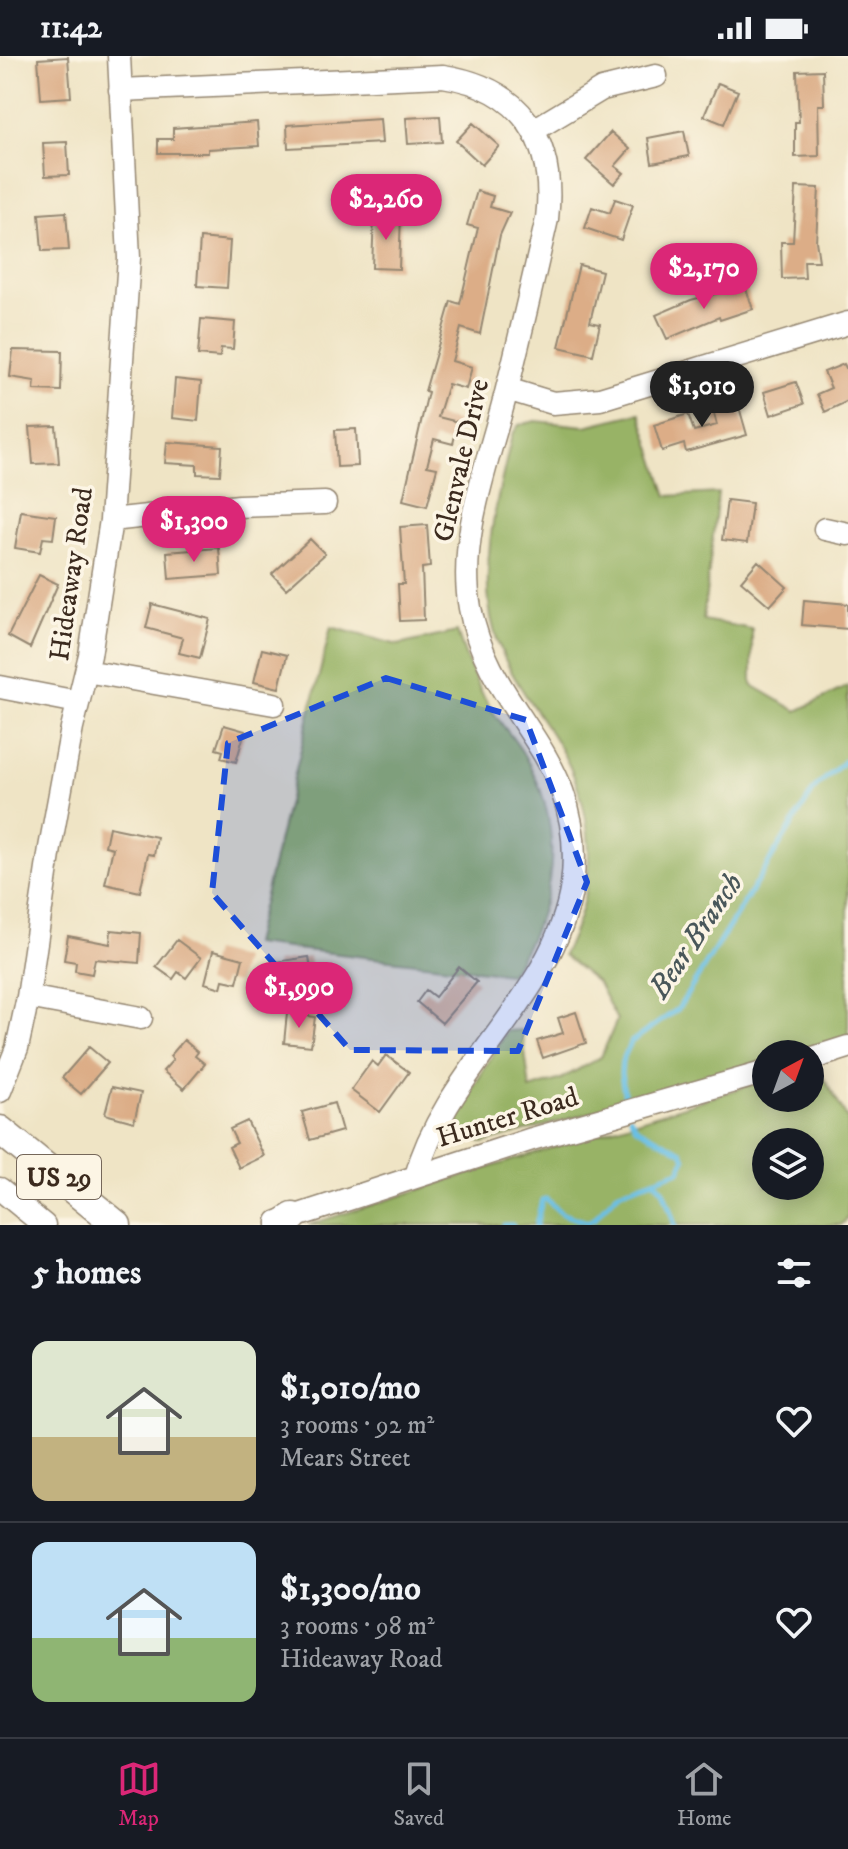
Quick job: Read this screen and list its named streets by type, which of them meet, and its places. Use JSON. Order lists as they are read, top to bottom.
{
  "streets": {
    "main road": ["US 29"],
    "street": ["Glenvale Drive", "Hideaway Road", "Hunter Road"]
  },
  "crossings": [
    ["Glenvale Drive", "Hideaway Road"],
    ["Glenvale Drive", "Hunter Road"]
  ],
  "water": ["Bear Branch"],
  "north": "top right",
  "page": {
    "status": "11:42",
    "price": [
      "$2,260",
      "$2,170",
      "$1,010",
      "$1,300",
      "$1,990"
    ],
    "heading": "5 homes",
    "list": [
      {
        "name": "$1,010/mo",
        "note": "3 rooms · 92 m² · Mears Street"
      },
      {
        "name": "$1,300/mo",
        "note": "3 rooms · 98 m² · Hideaway Road"
      }
    ],
    "tabs": ["Map", "Saved", "Home"]
  }
}
